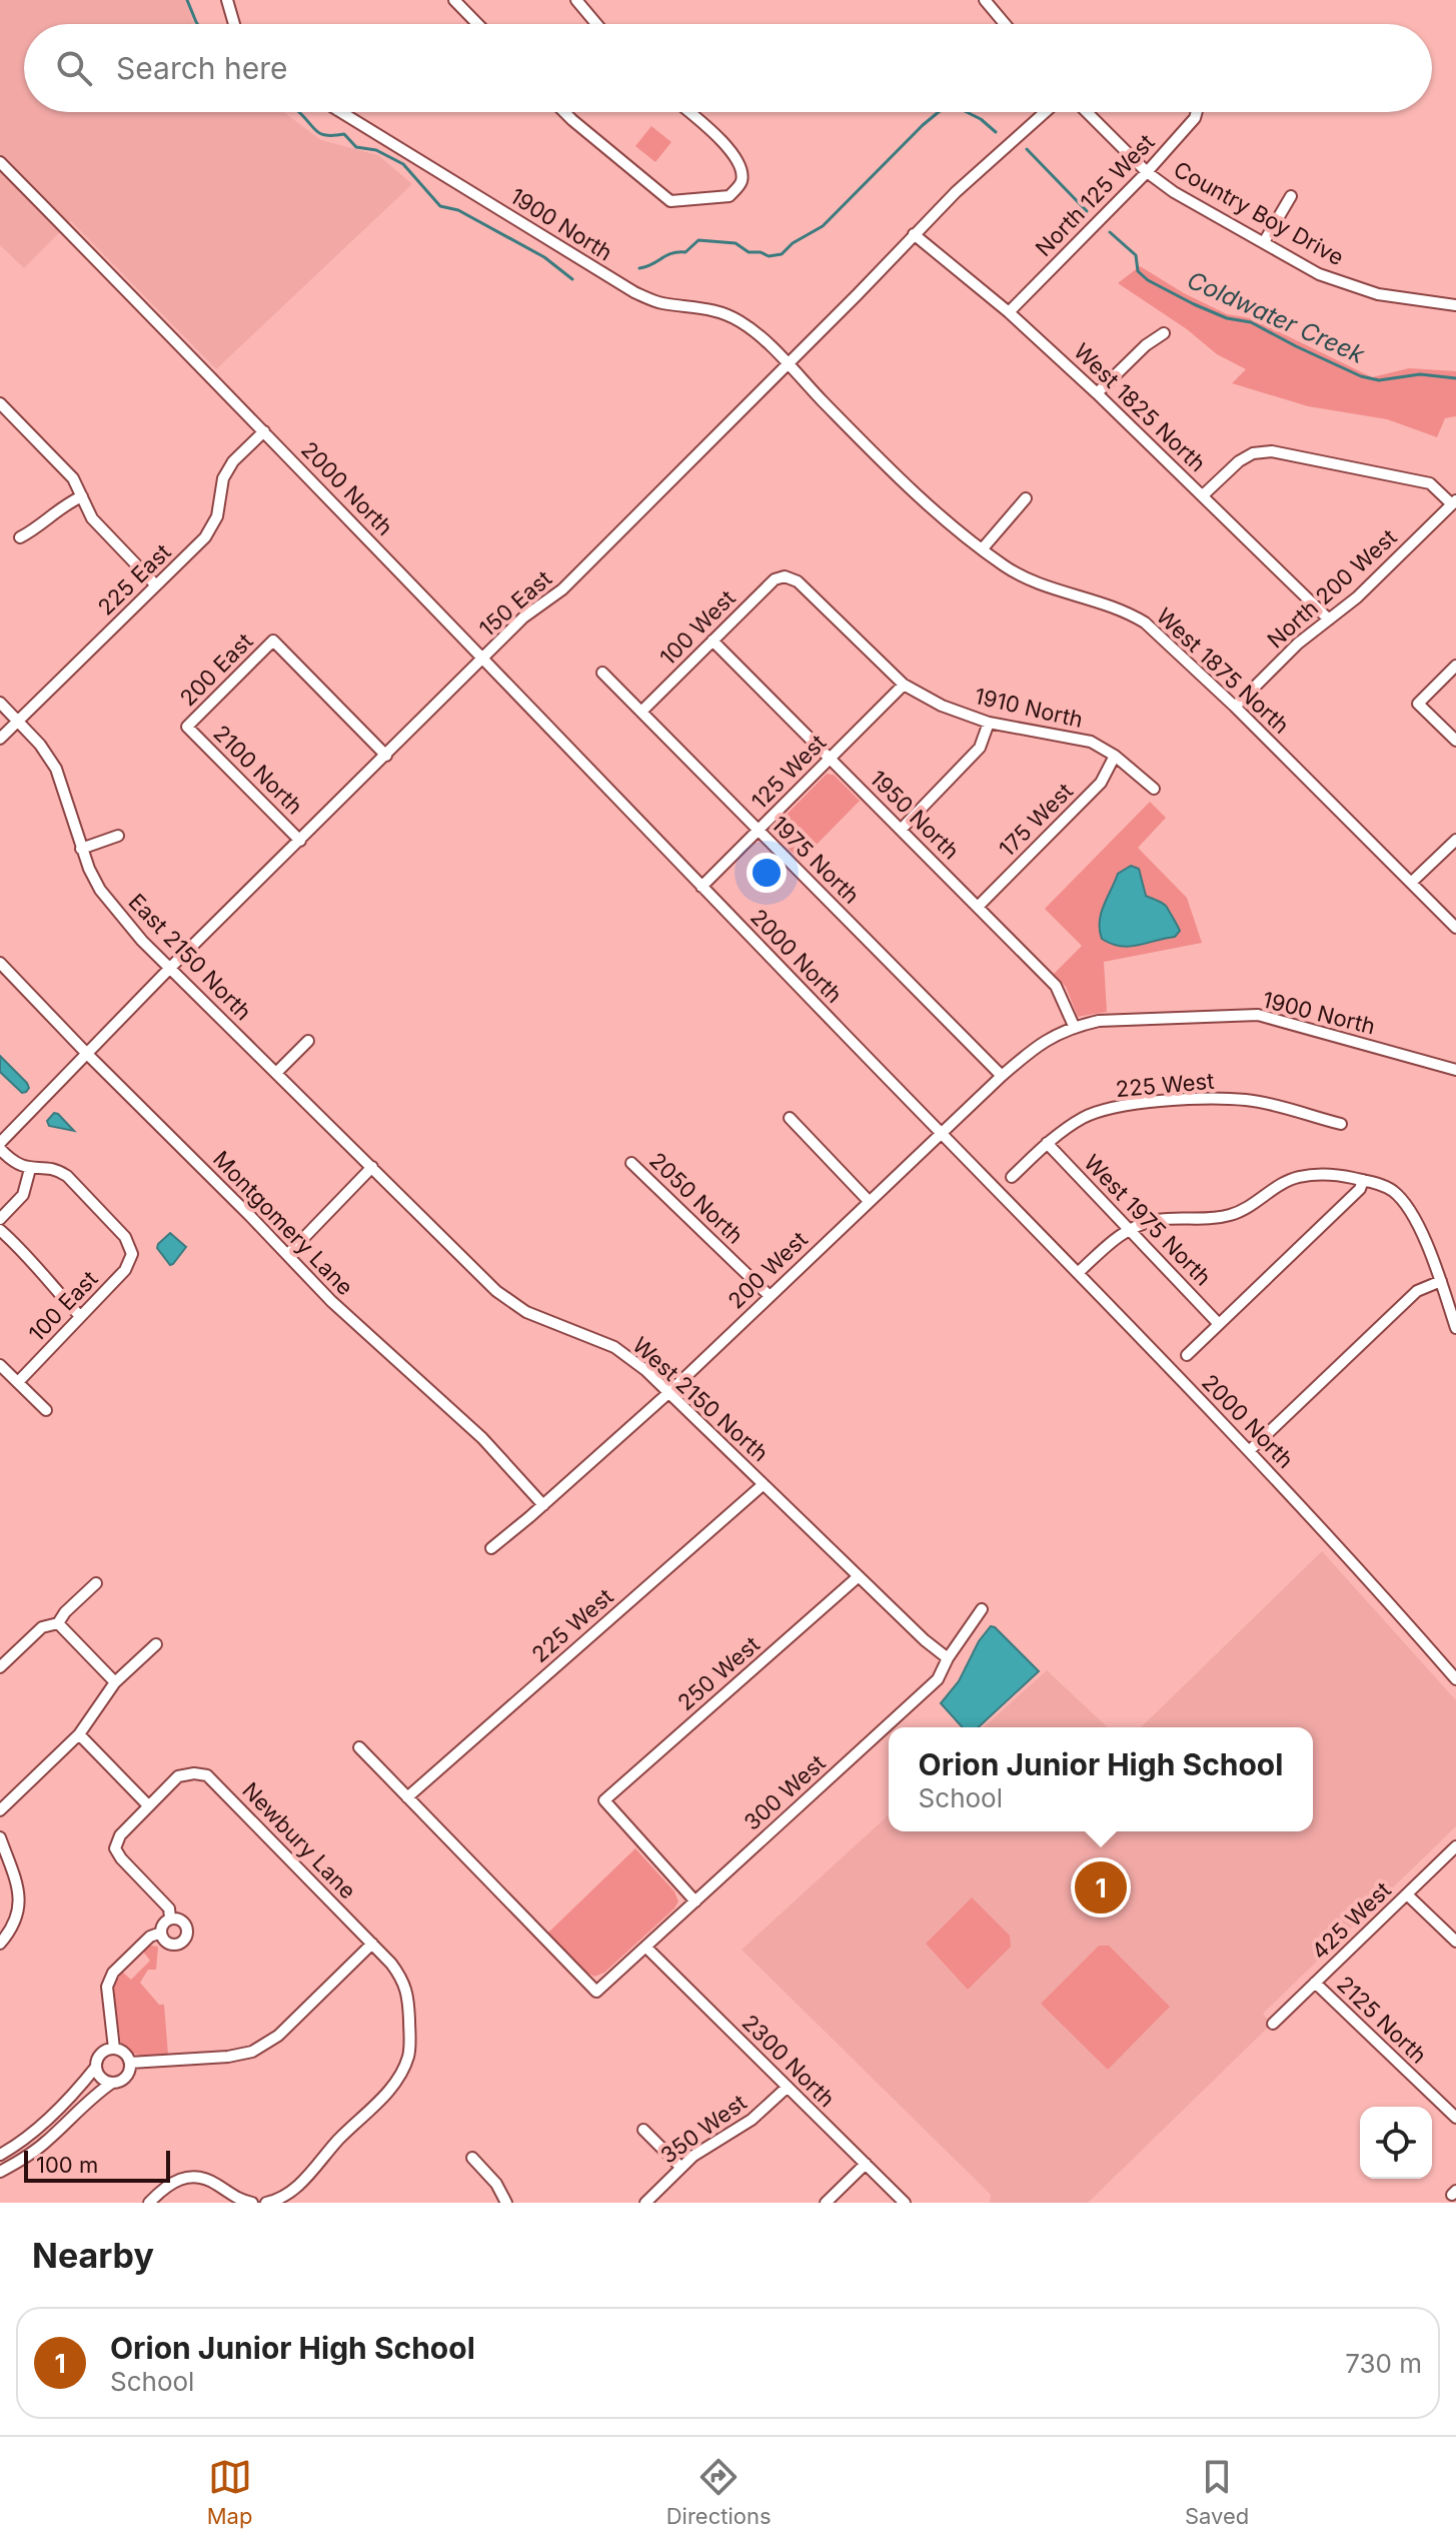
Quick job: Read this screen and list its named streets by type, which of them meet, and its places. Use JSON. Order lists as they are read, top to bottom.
{
  "streets": {
    "street": [
      "North 125 West",
      "Country Boy Drive",
      "1900 North",
      "West 1825 North",
      "2000 North",
      "225 East",
      "North 200 West",
      "150 East",
      "100 West",
      "200 East",
      "West 1875 North",
      "1910 North",
      "2100 North",
      "125 West",
      "1950 North",
      "175 West",
      "1975 North",
      "East 2150 North",
      "225 West",
      "2050 North",
      "West 1975 North",
      "Montgomery Lane",
      "200 West",
      "100 East",
      "West 2150 North",
      "250 West",
      "300 West",
      "Newbury Lane",
      "425 West",
      "2125 North",
      "2300 North",
      "350 West"
    ]
  },
  "crossings": [
    ["North 125 West", "Country Boy Drive"],
    ["North 125 West", "West 1825 North"],
    ["1900 North", "150 East"],
    ["1900 North", "West 1875 North"],
    ["1900 North", "1950 North"],
    ["1900 North", "200 West"],
    ["West 1825 North", "North 200 West"],
    ["West 1825 North", "150 East"],
    ["2000 North", "225 East"],
    ["2000 North", "150 East"],
    ["2000 North", "125 West"],
    ["2000 North", "200 West"],
    ["225 East", "East 2150 North"],
    ["North 200 West", "West 1875 North"],
    ["150 East", "200 East"],
    ["150 East", "West 1875 North"],
    ["150 East", "2100 North"],
    ["150 East", "East 2150 North"],
    ["150 East", "Montgomery Lane"],
    ["100 West", "1910 North"],
    ["100 West", "1950 North"],
    ["100 West", "1975 North"],
    ["200 East", "2100 North"],
    ["1910 North", "125 West"],
    ["1910 North", "175 West"],
    ["125 West", "1950 North"],
    ["125 West", "1975 North"],
    ["1950 North", "175 West"],
    ["1950 North", "200 West"],
    ["1975 North", "200 West"],
    ["East 2150 North", "West 2150 North"],
    ["225 West", "West 1975 North"],
    ["225 West", "West 2150 North"],
    ["225 West", "300 West"],
    ["2050 North", "200 West"],
    ["Montgomery Lane", "200 West"],
    ["200 West", "West 2150 North"],
    ["West 2150 North", "250 West"],
    ["West 2150 North", "300 West"],
    ["250 West", "300 West"],
    ["300 West", "2300 North"],
    ["425 West", "2125 North"],
    ["2300 North", "350 West"]
  ],
  "water": ["Coldwater Creek"],
  "scale_bar": "100 m",
  "page": {
    "search": "Search here",
    "popup": ["Orion Junior High School", "School"],
    "pins": "1",
    "scale": "100 m",
    "heading": "Nearby",
    "list": [
      {
        "mark": "1",
        "name": "Orion Junior High School",
        "note": "School",
        "value": "730 m"
      }
    ],
    "nav": ["Map", "Directions", "Saved"]
  }
}
